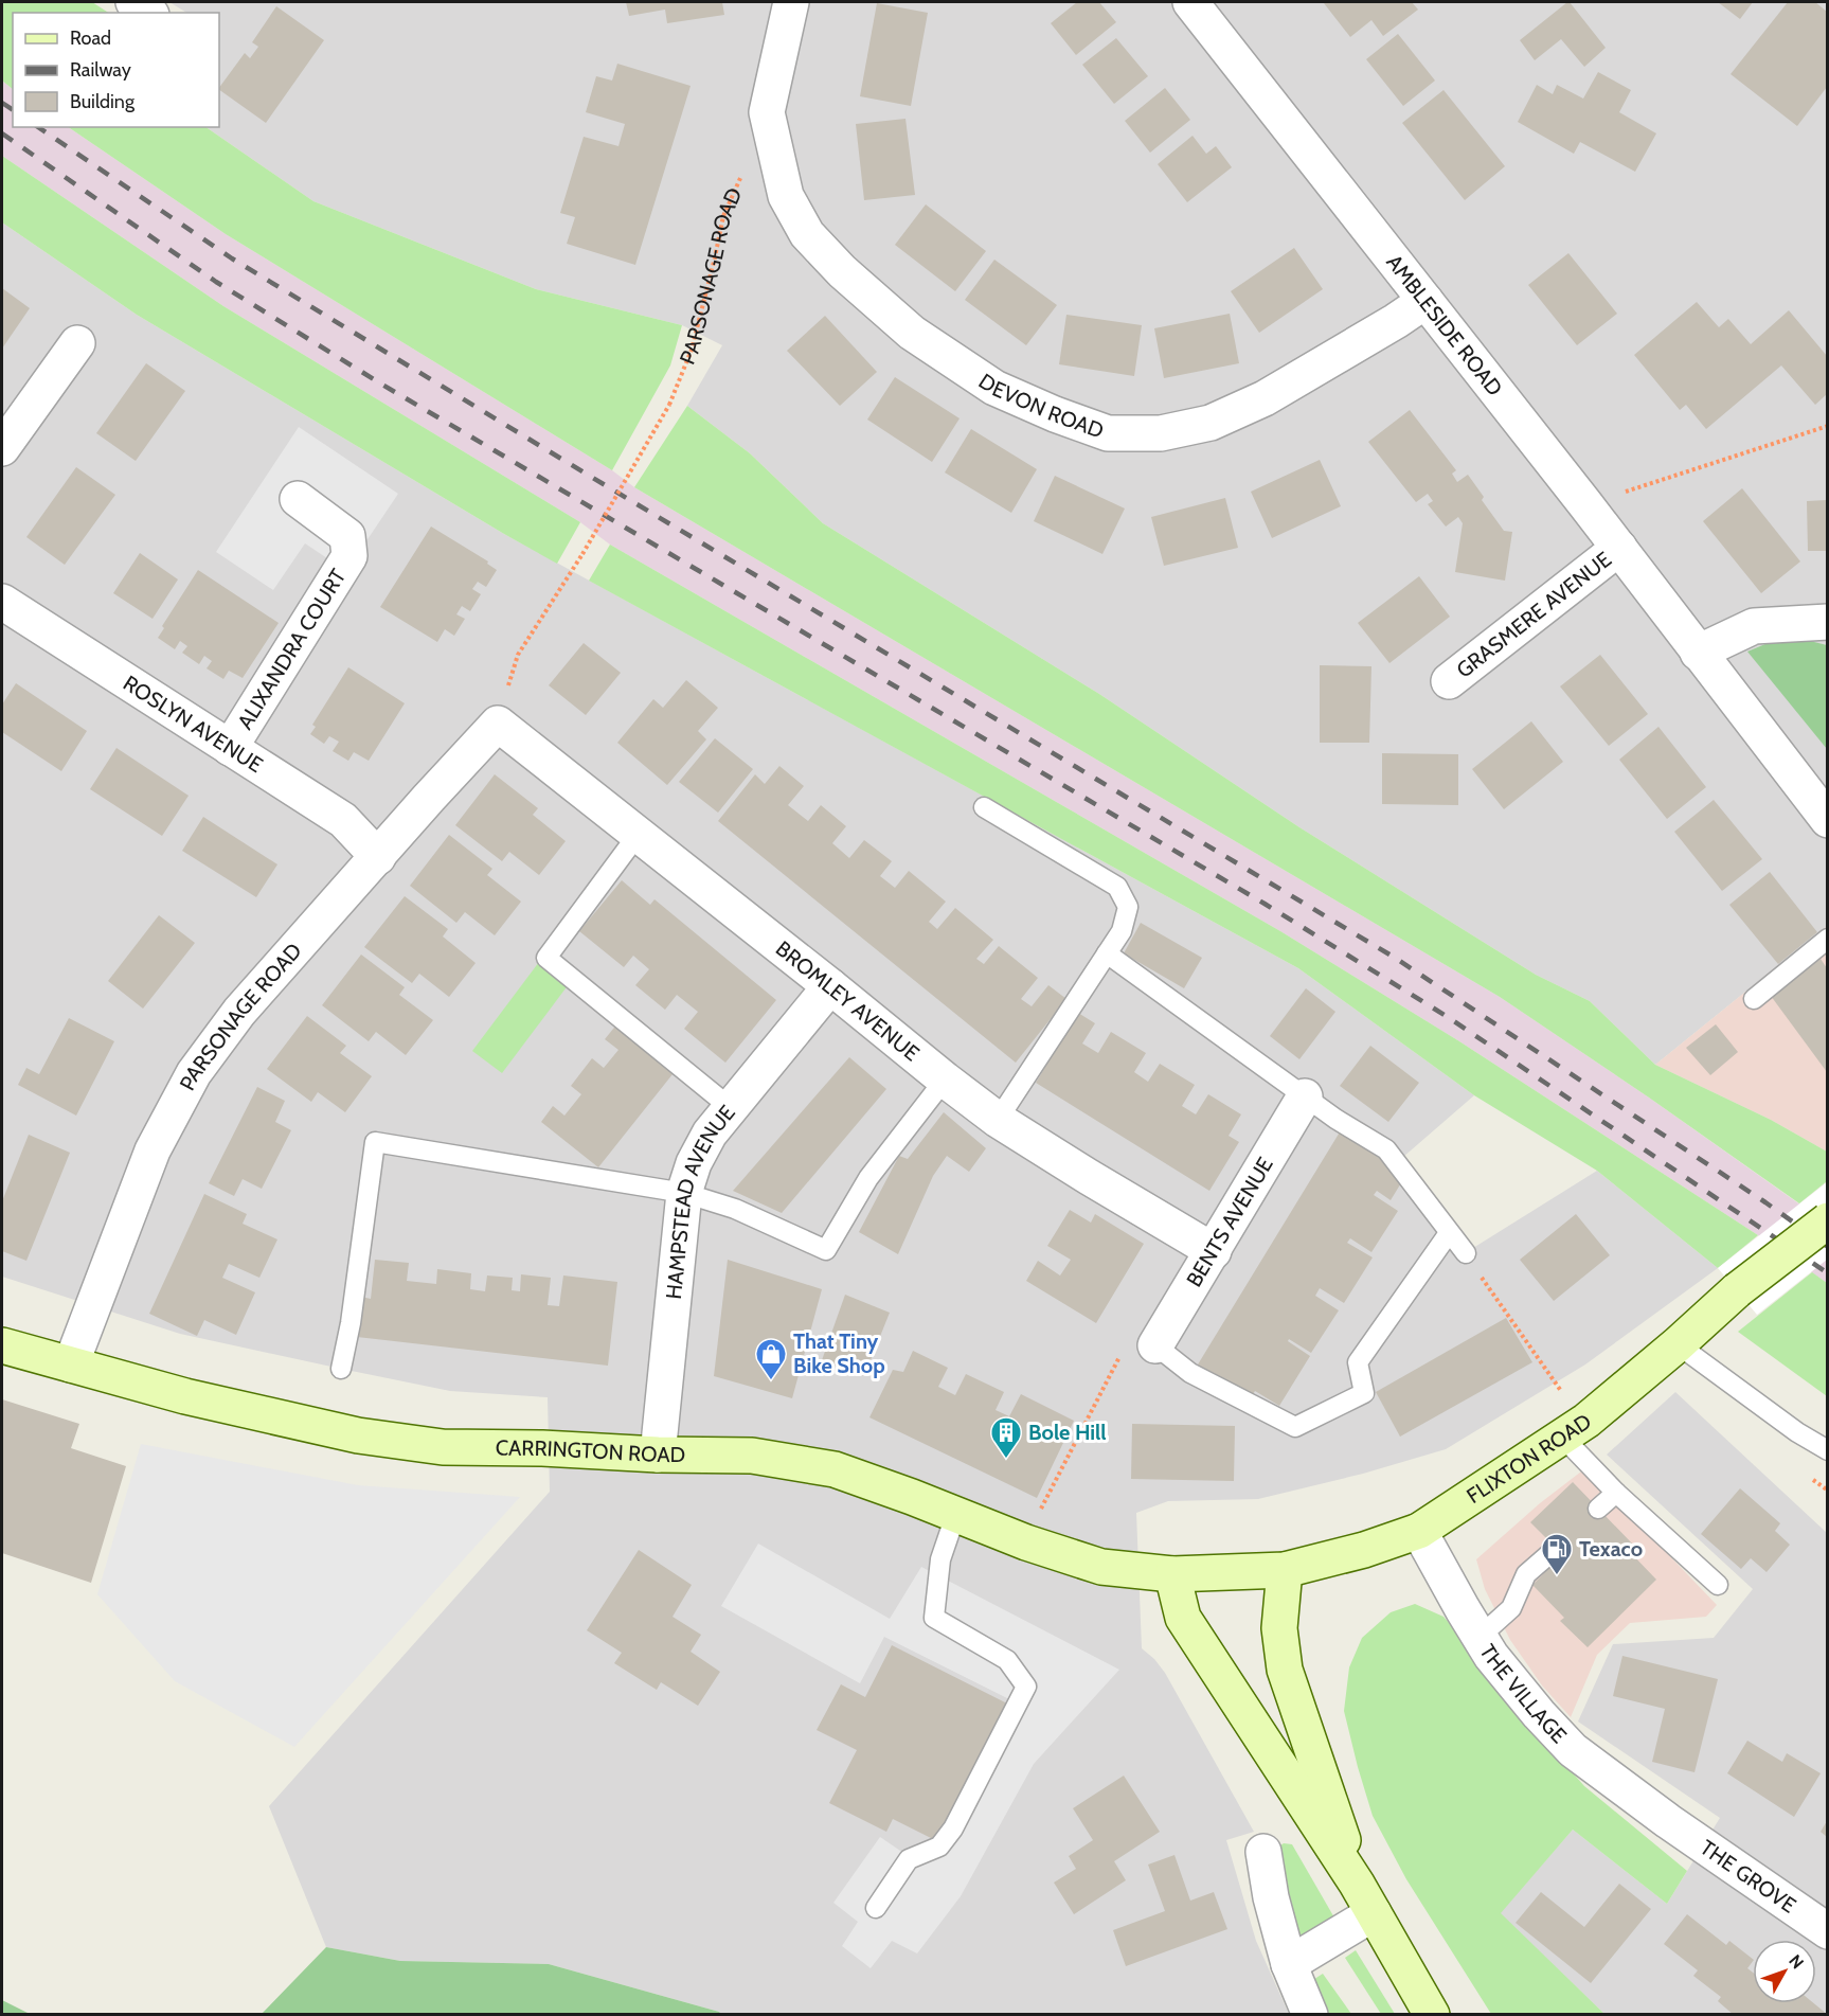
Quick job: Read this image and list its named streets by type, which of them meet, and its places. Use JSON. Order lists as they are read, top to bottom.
{
  "streets": {
    "main road": ["CARRINGTON ROAD", "FLIXTON ROAD"],
    "street": [
      "PARSONAGE ROAD",
      "AMBLESIDE ROAD",
      "DEVON ROAD",
      "GRASMERE AVENUE",
      "ALIXANDRA COURT",
      "ROSLYN AVENUE",
      "BROMLEY AVENUE",
      "HAMPSTEAD AVENUE",
      "BENTS AVENUE",
      "THE VILLAGE",
      "THE GROVE"
    ]
  },
  "crossings": [
    ["PARSONAGE ROAD", "ROSLYN AVENUE"],
    ["PARSONAGE ROAD", "BROMLEY AVENUE"],
    ["PARSONAGE ROAD", "CARRINGTON ROAD"],
    ["AMBLESIDE ROAD", "DEVON ROAD"],
    ["AMBLESIDE ROAD", "GRASMERE AVENUE"],
    ["ALIXANDRA COURT", "ROSLYN AVENUE"],
    ["BROMLEY AVENUE", "HAMPSTEAD AVENUE"],
    ["BROMLEY AVENUE", "BENTS AVENUE"],
    ["HAMPSTEAD AVENUE", "CARRINGTON ROAD"],
    ["CARRINGTON ROAD", "FLIXTON ROAD"],
    ["FLIXTON ROAD", "THE VILLAGE"],
    ["THE VILLAGE", "THE GROVE"]
  ],
  "places": {
    "shop": ["That Tiny Bike Shop"],
    "building": ["Bole Hill"],
    "fuel station": ["Texaco"]
  },
  "legend": ["Road", "Railway", "Building"],
  "north": "top right"
}
